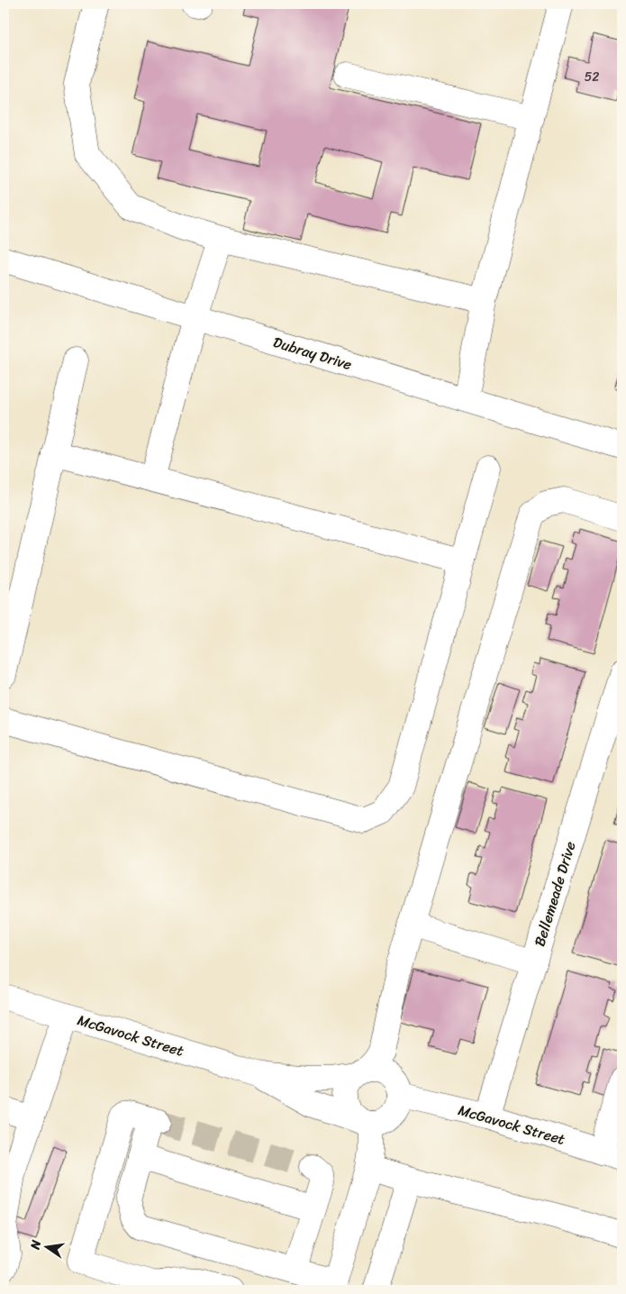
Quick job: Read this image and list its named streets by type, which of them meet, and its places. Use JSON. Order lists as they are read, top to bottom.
{
  "streets": {
    "street": ["Dubray Drive", "Bellemeade Drive", "McGavock Street"]
  },
  "crossings": [
    ["Bellemeade Drive", "McGavock Street"]
  ],
  "house_numbers": ["52"],
  "north": "left"
}
